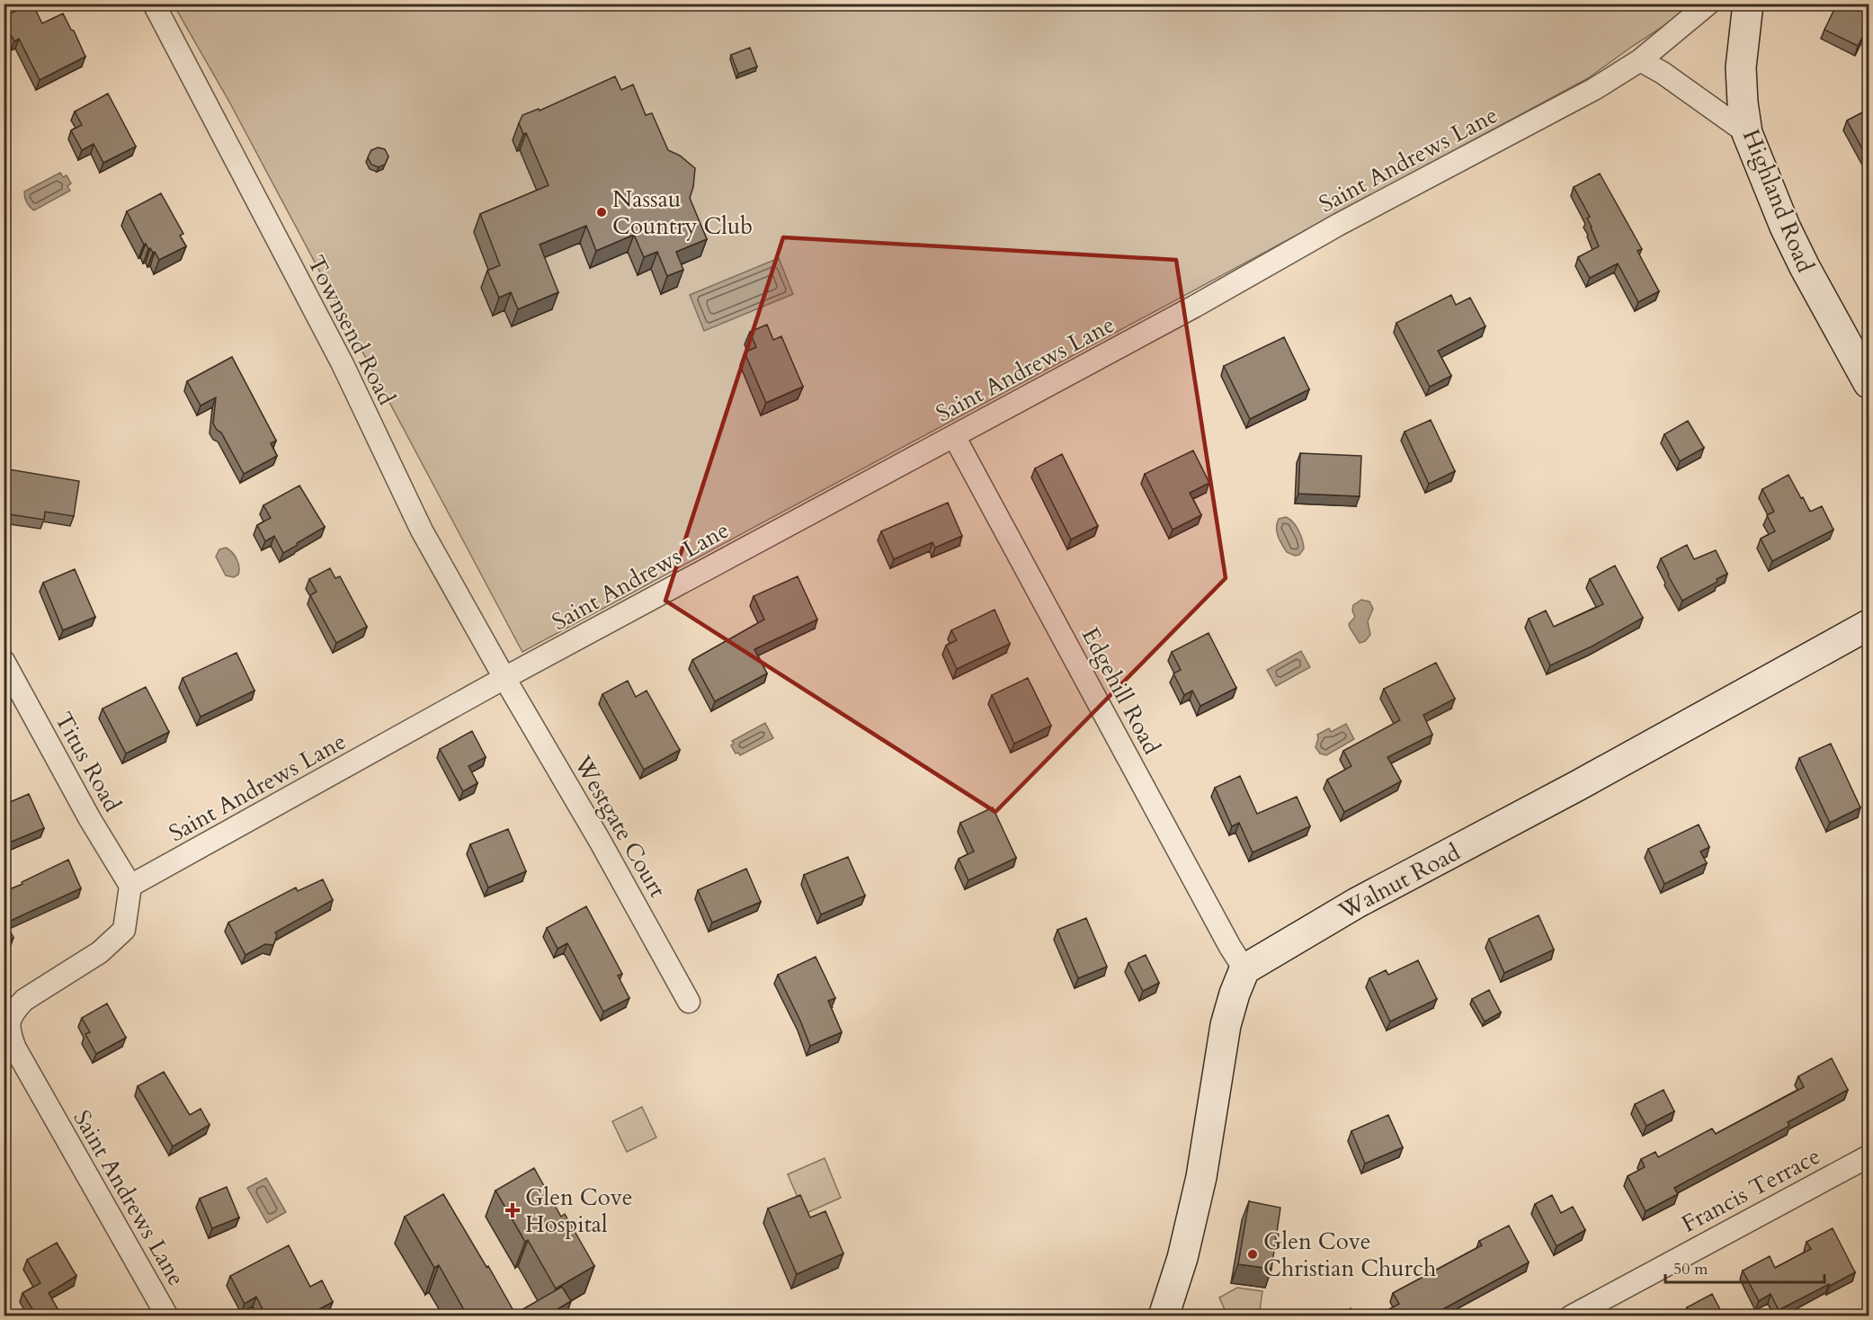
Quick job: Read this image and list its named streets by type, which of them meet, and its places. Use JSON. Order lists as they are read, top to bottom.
{
  "streets": {
    "street": [
      "Saint Andrews Lane",
      "Highland Road",
      "Townsend Road",
      "Edgehill Road",
      "Titus Road",
      "Westgate Court",
      "Walnut Road",
      "Francis Terrace"
    ]
  },
  "crossings": [
    ["Saint Andrews Lane", "Townsend Road"],
    ["Saint Andrews Lane", "Edgehill Road"],
    ["Saint Andrews Lane", "Titus Road"],
    ["Saint Andrews Lane", "Westgate Court"],
    ["Townsend Road", "Westgate Court"],
    ["Edgehill Road", "Walnut Road"]
  ],
  "places": {
    "other": ["Nassau Country Club", "Glen Cove Christian Church"],
    "health": ["Glen Cove Hospital"]
  },
  "scale_bar": "50 m"
}
